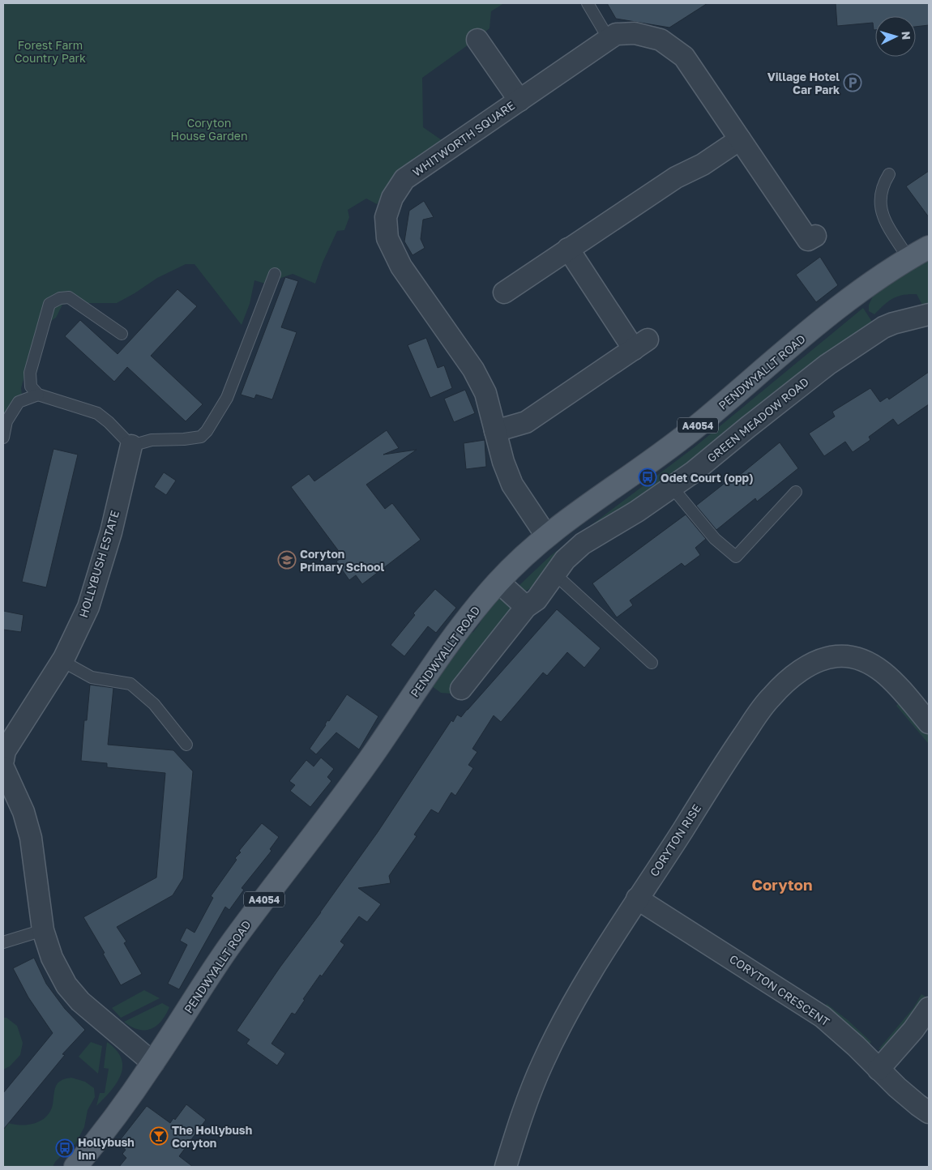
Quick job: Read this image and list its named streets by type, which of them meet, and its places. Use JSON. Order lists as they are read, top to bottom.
{
  "streets": {
    "main road": ["PENDWYALLT ROAD", "A4054"],
    "street": [
      "WHITWORTH SQUARE",
      "GREEN MEADOW ROAD",
      "HOLLYBUSH ESTATE",
      "CORYTON RISE",
      "CORYTON CRESCENT"
    ]
  },
  "crossings": [
    ["WHITWORTH SQUARE", "PENDWYALLT ROAD"],
    ["CORYTON RISE", "CORYTON CRESCENT"]
  ],
  "districts": ["Coryton"],
  "parks": ["Forest Farm Country Park", "Coryton House Garden"],
  "places": {
    "parking": ["Village Hotel Car Park"],
    "bus stop": ["Odet Court (opp)", "Hollybush Inn"],
    "school or university": ["Coryton Primary School"],
    "bar": ["The Hollybush Coryton"]
  },
  "north": "right"
}
